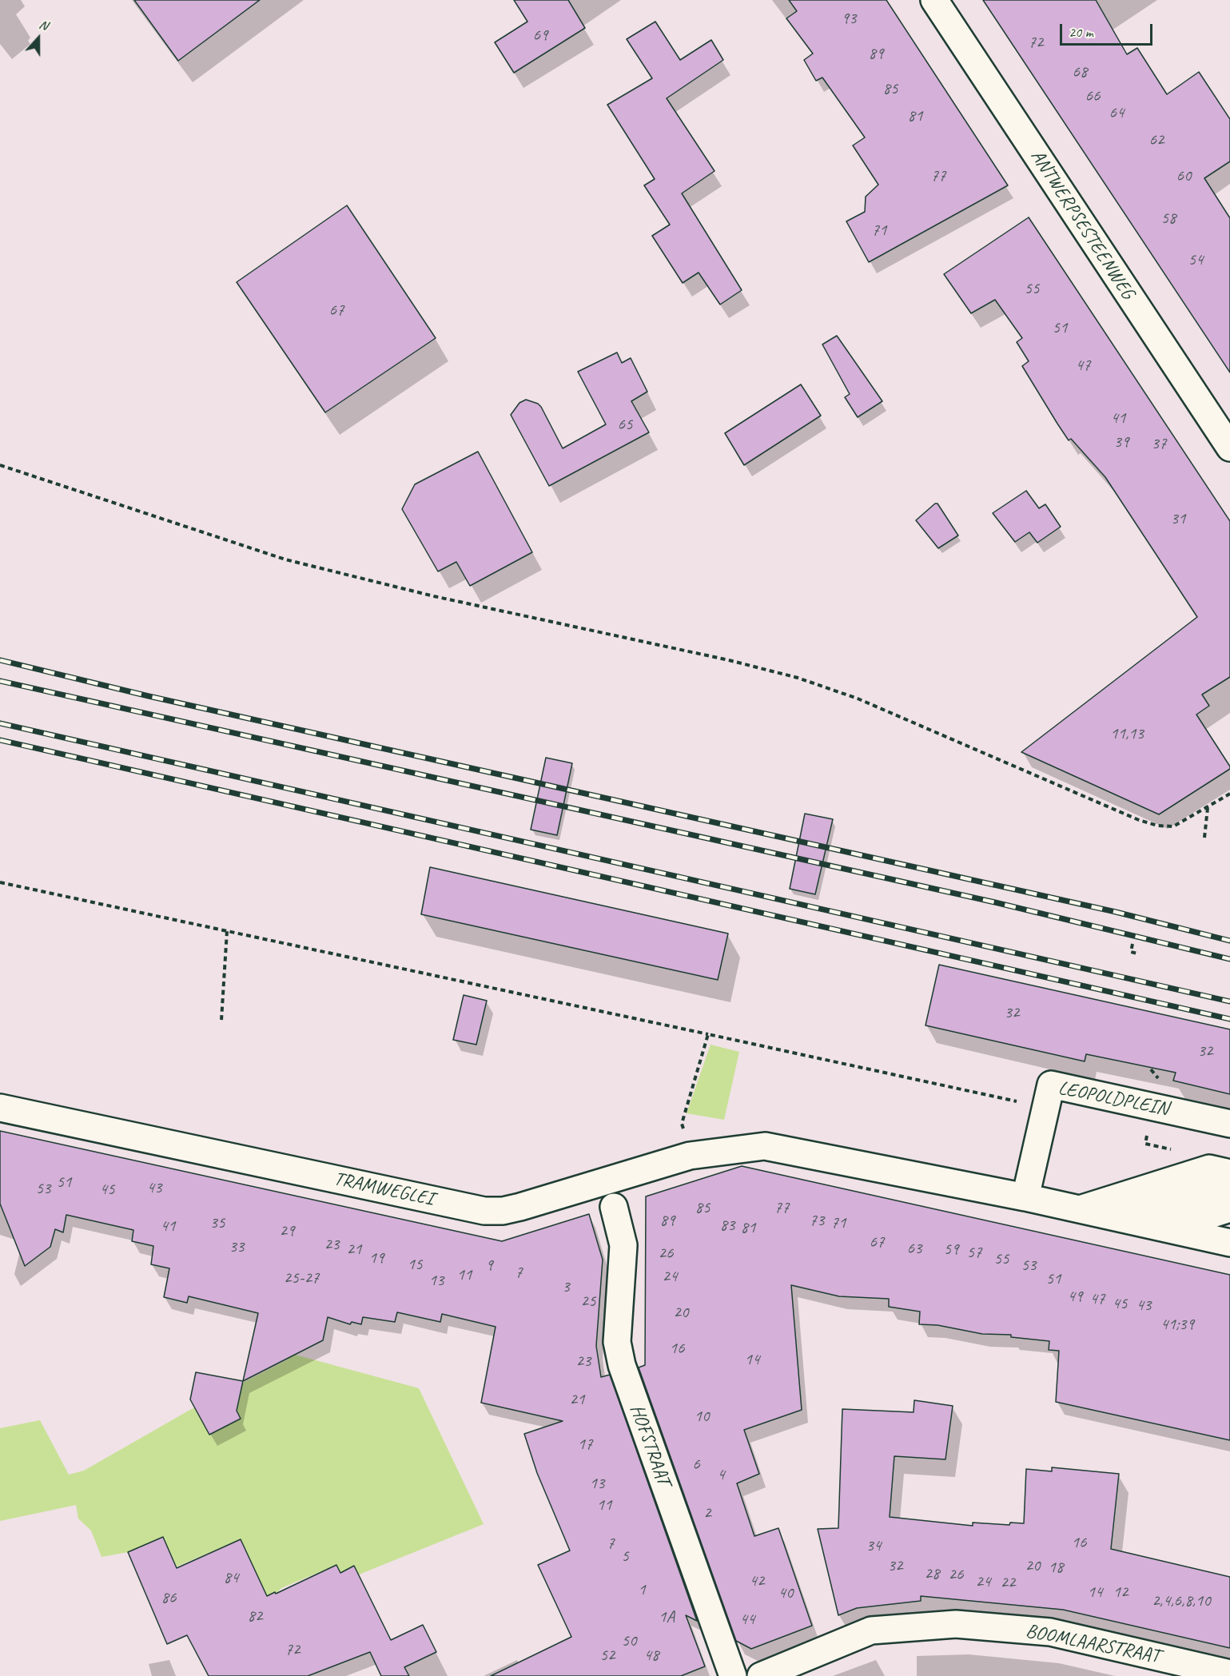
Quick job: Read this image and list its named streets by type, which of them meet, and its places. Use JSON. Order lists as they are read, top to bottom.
{
  "streets": {
    "street": [
      "ANTWERPSESTEENWEG",
      "LEOPOLDPLEIN",
      "TRAMWEGLEI",
      "HOFSTRAAT",
      "BOOMLAARSTRAAT"
    ]
  },
  "crossings": [
    ["LEOPOLDPLEIN", "TRAMWEGLEI"]
  ],
  "house_numbers": [
    "93",
    "69",
    "72",
    "89",
    "68",
    "85",
    "66",
    "64",
    "81",
    "62",
    "77",
    "60",
    "58",
    "71",
    "54",
    "55",
    "67",
    "51",
    "47",
    "41",
    "65",
    "39",
    "37",
    "31",
    "11,13",
    "32",
    "32",
    "51",
    "43",
    "53",
    "45",
    "85",
    "77",
    "89",
    "73",
    "35",
    "71",
    "83",
    "41",
    "81",
    "29",
    "67",
    "23",
    "33",
    "63",
    "21",
    "59",
    "57",
    "26",
    "19",
    "55",
    "15",
    "9",
    "53",
    "7",
    "11",
    "24",
    "25-27",
    "51",
    "13",
    "3",
    "49",
    "47",
    "25",
    "45",
    "43",
    "20",
    "41;39",
    "16",
    "14",
    "23",
    "21",
    "10",
    "17",
    "6",
    "4",
    "13",
    "11",
    "2",
    "16",
    "7",
    "34",
    "5",
    "32",
    "20",
    "18",
    "28",
    "26",
    "84",
    "42",
    "24",
    "22",
    "1",
    "14",
    "12",
    "40",
    "86",
    "2,4,6,8,10",
    "82",
    "1A",
    "44",
    "50",
    "72",
    "52",
    "48"
  ],
  "scale_bar": "20 m",
  "north": "top"
}
